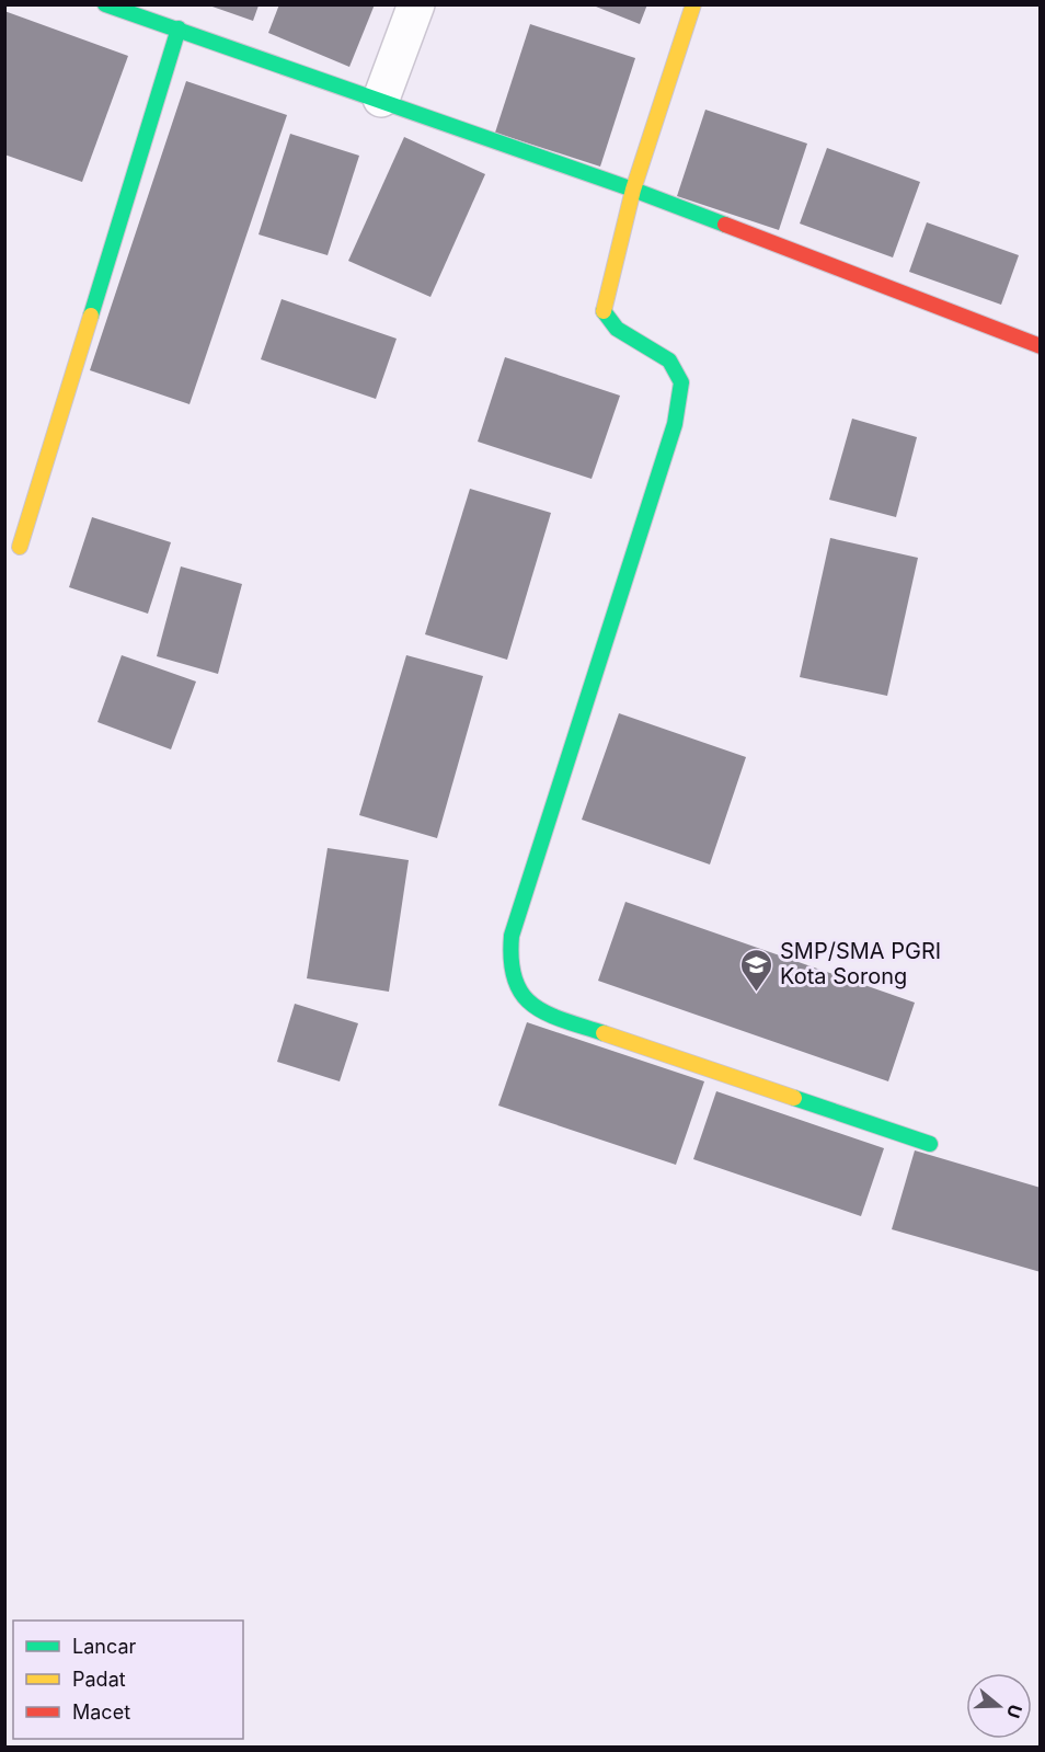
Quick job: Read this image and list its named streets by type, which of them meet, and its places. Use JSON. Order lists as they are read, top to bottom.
{
  "places": {
    "school or university": ["SMP/SMA PGRI Kota Sorong"]
  },
  "legend": ["Lancar", "Padat", "Macet"],
  "north": "right"
}
